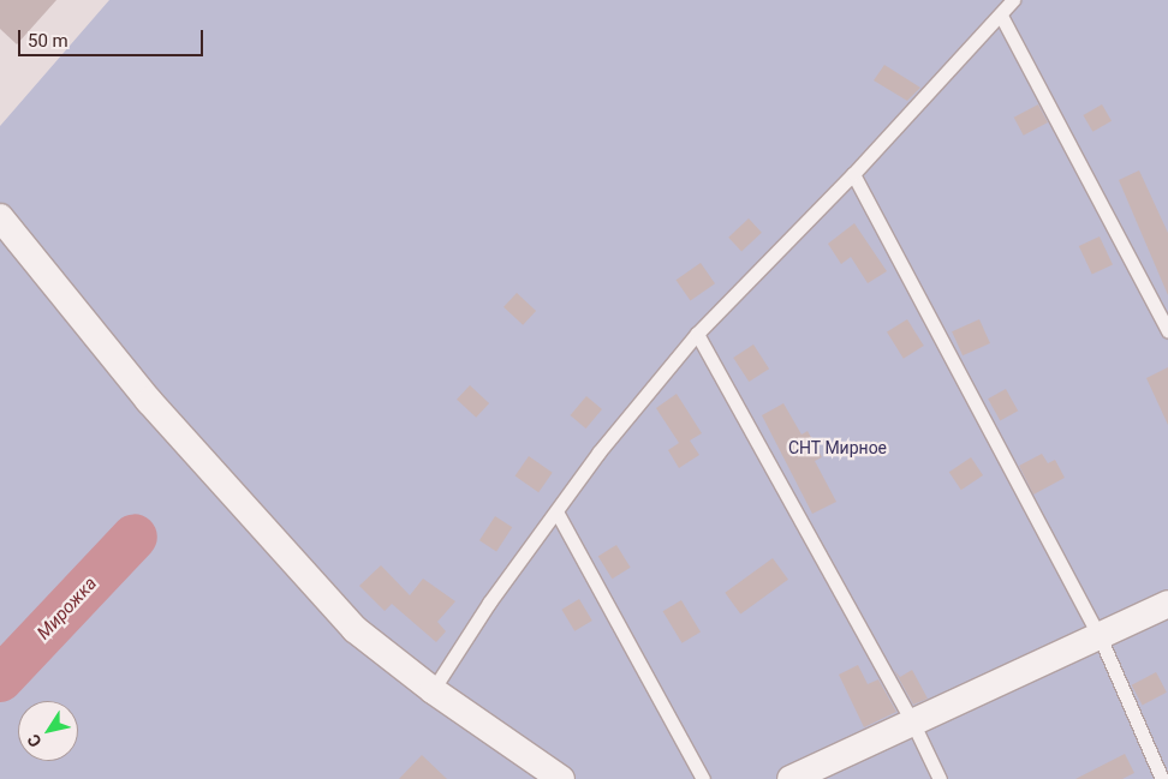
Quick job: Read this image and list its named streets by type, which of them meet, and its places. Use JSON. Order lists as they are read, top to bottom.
{
  "water": ["Мирожка"],
  "parks": ["СНТ Мирное"],
  "scale_bar": "50 m",
  "north": "bottom left"
}
